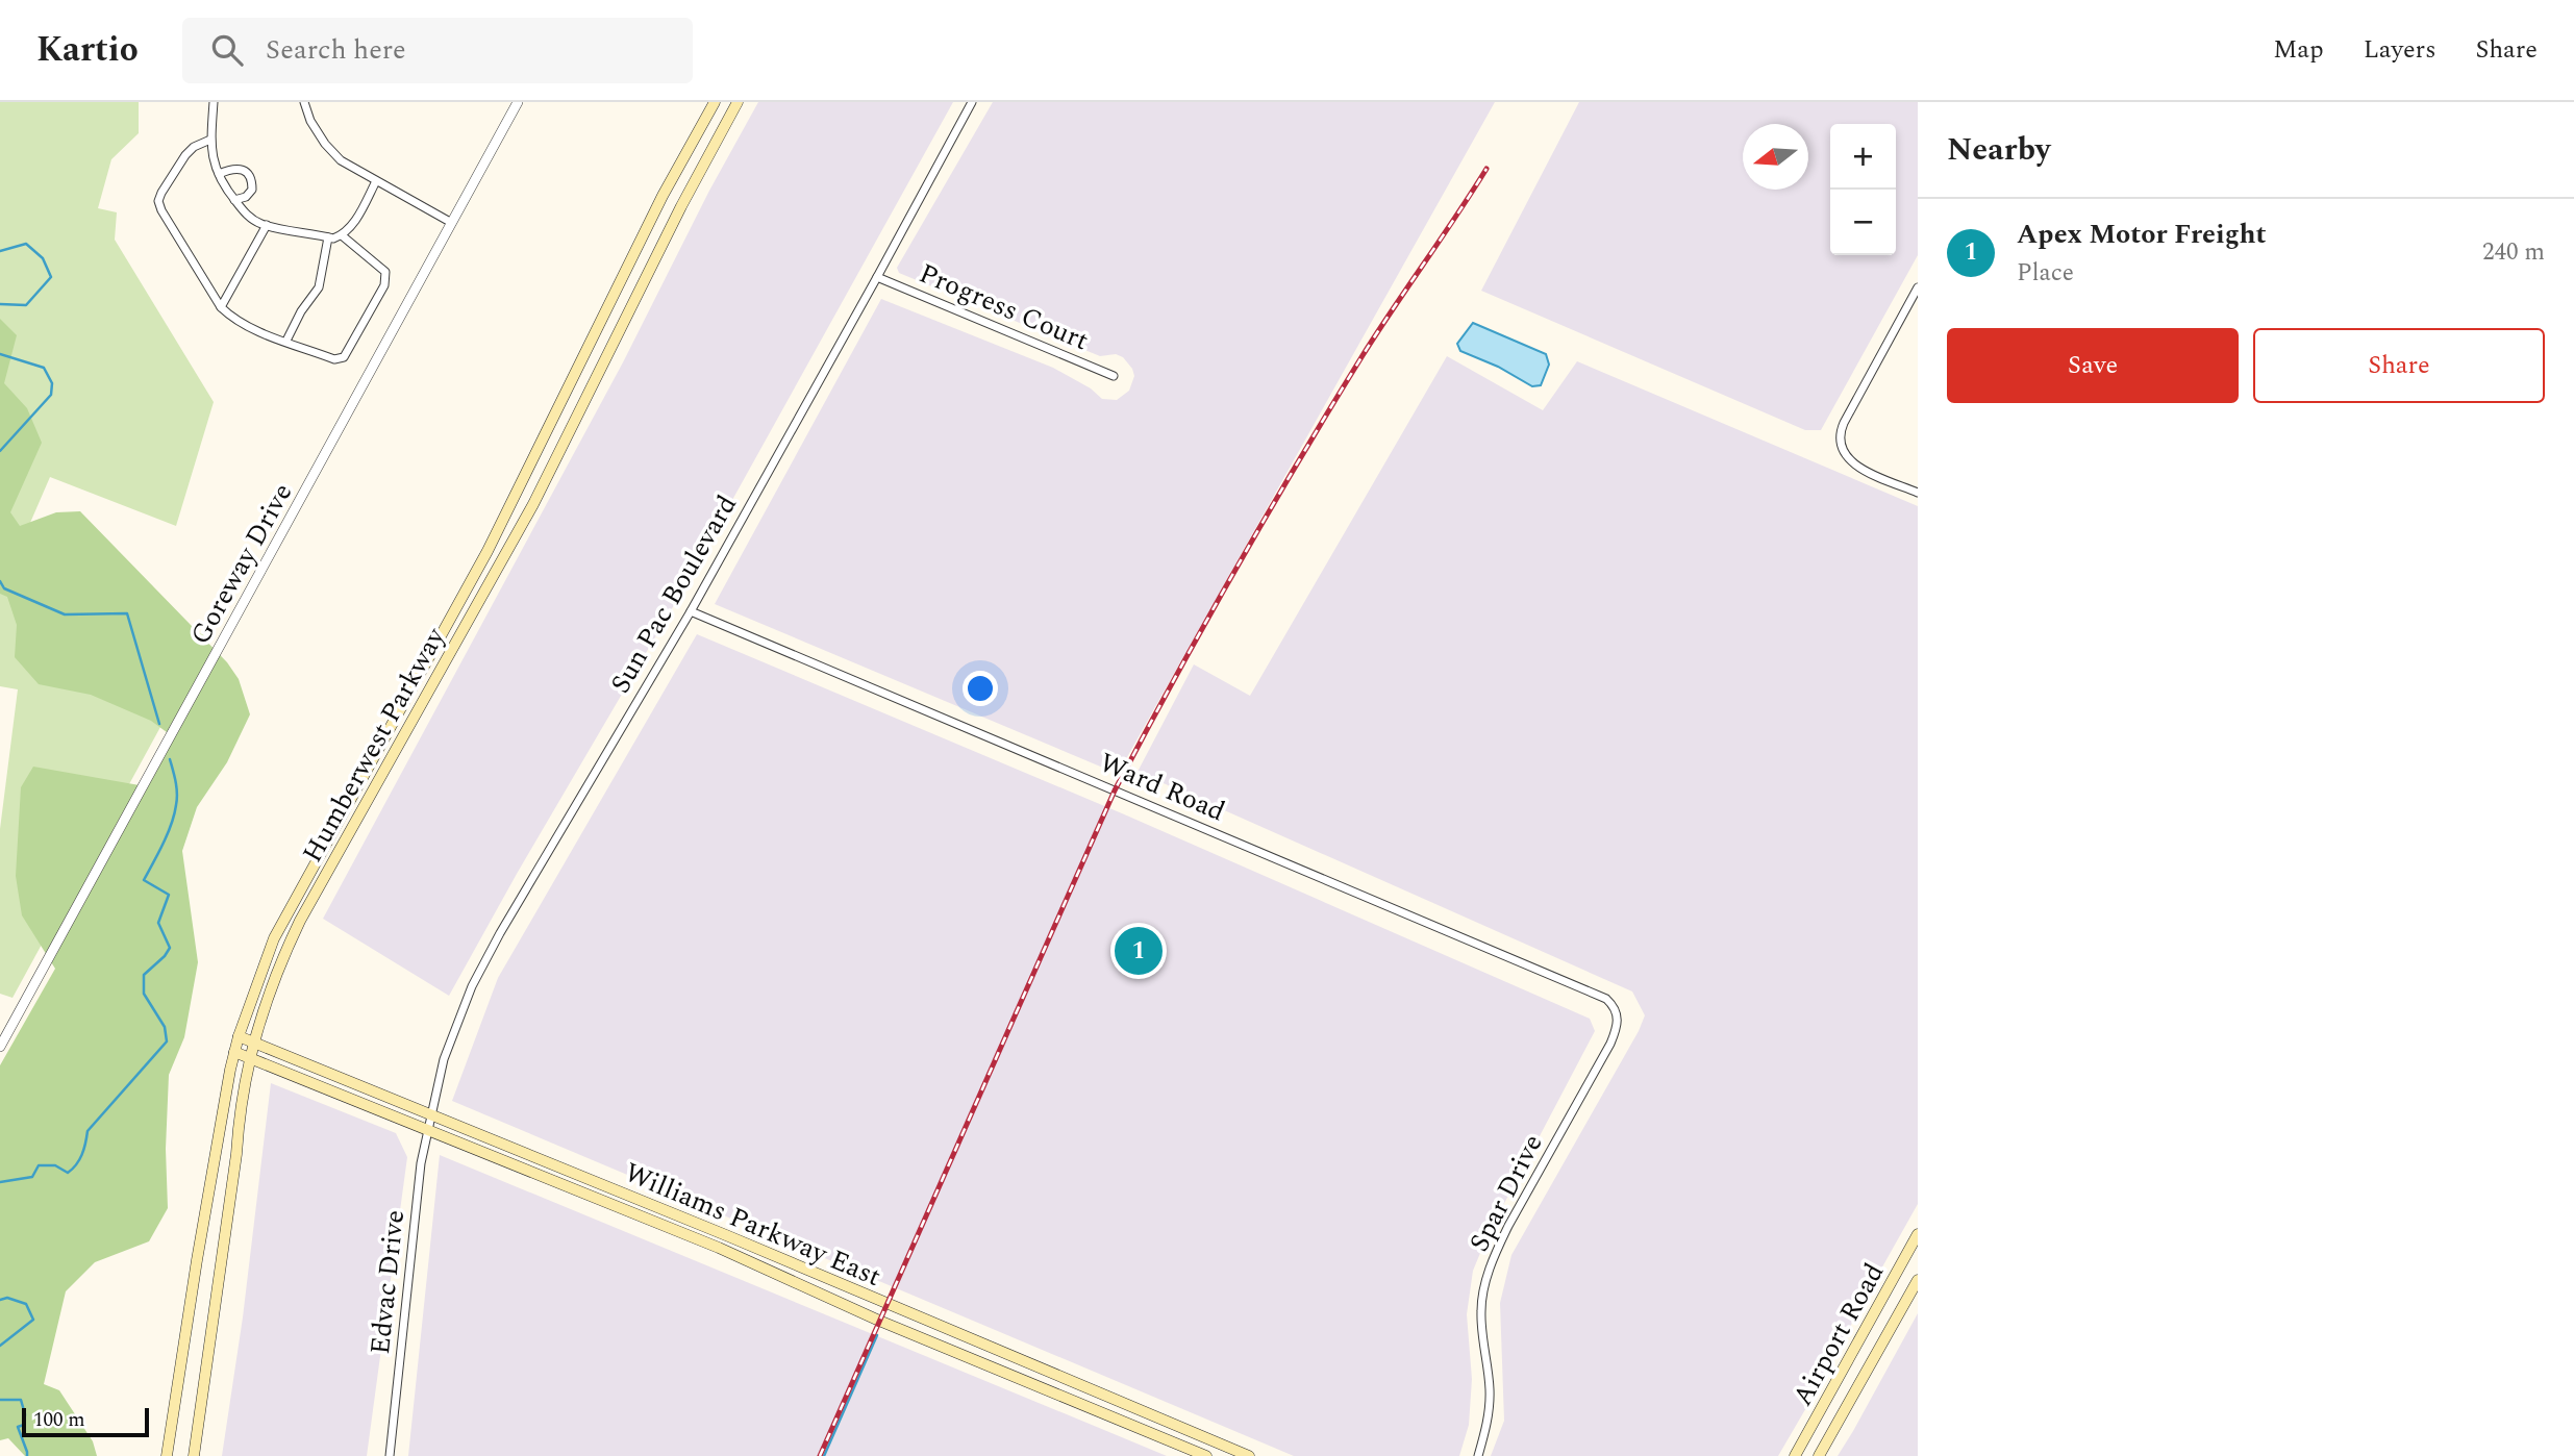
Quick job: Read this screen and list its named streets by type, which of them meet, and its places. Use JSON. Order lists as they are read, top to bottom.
{
  "streets": {
    "main road": ["Humberwest Parkway", "Williams Parkway East", "Airport Road"],
    "street": [
      "Progress Court",
      "Goreway Drive",
      "Sun Pac Boulevard",
      "Ward Road",
      "Spar Drive",
      "Edvac Drive"
    ]
  },
  "crossings": [
    ["Progress Court", "Sun Pac Boulevard"],
    ["Sun Pac Boulevard", "Ward Road"],
    ["Sun Pac Boulevard", "Williams Parkway East"],
    ["Sun Pac Boulevard", "Edvac Drive"],
    ["Humberwest Parkway", "Williams Parkway East"],
    ["Ward Road", "Spar Drive"],
    ["Williams Parkway East", "Edvac Drive"]
  ],
  "scale_bar": "100 m",
  "north": "left",
  "page": {
    "header": "Kartio",
    "search": "Search here",
    "nav": ["Map", "Layers", "Share"],
    "heading": "Nearby",
    "map_buttons": ["+", "−"],
    "list": [
      {
        "mark": "1",
        "name": "Apex Motor Freight",
        "note": "Place",
        "value": "240 m"
      }
    ],
    "buttons": ["Save", "Share"],
    "pins": "1",
    "scale": "100 m"
  }
}
